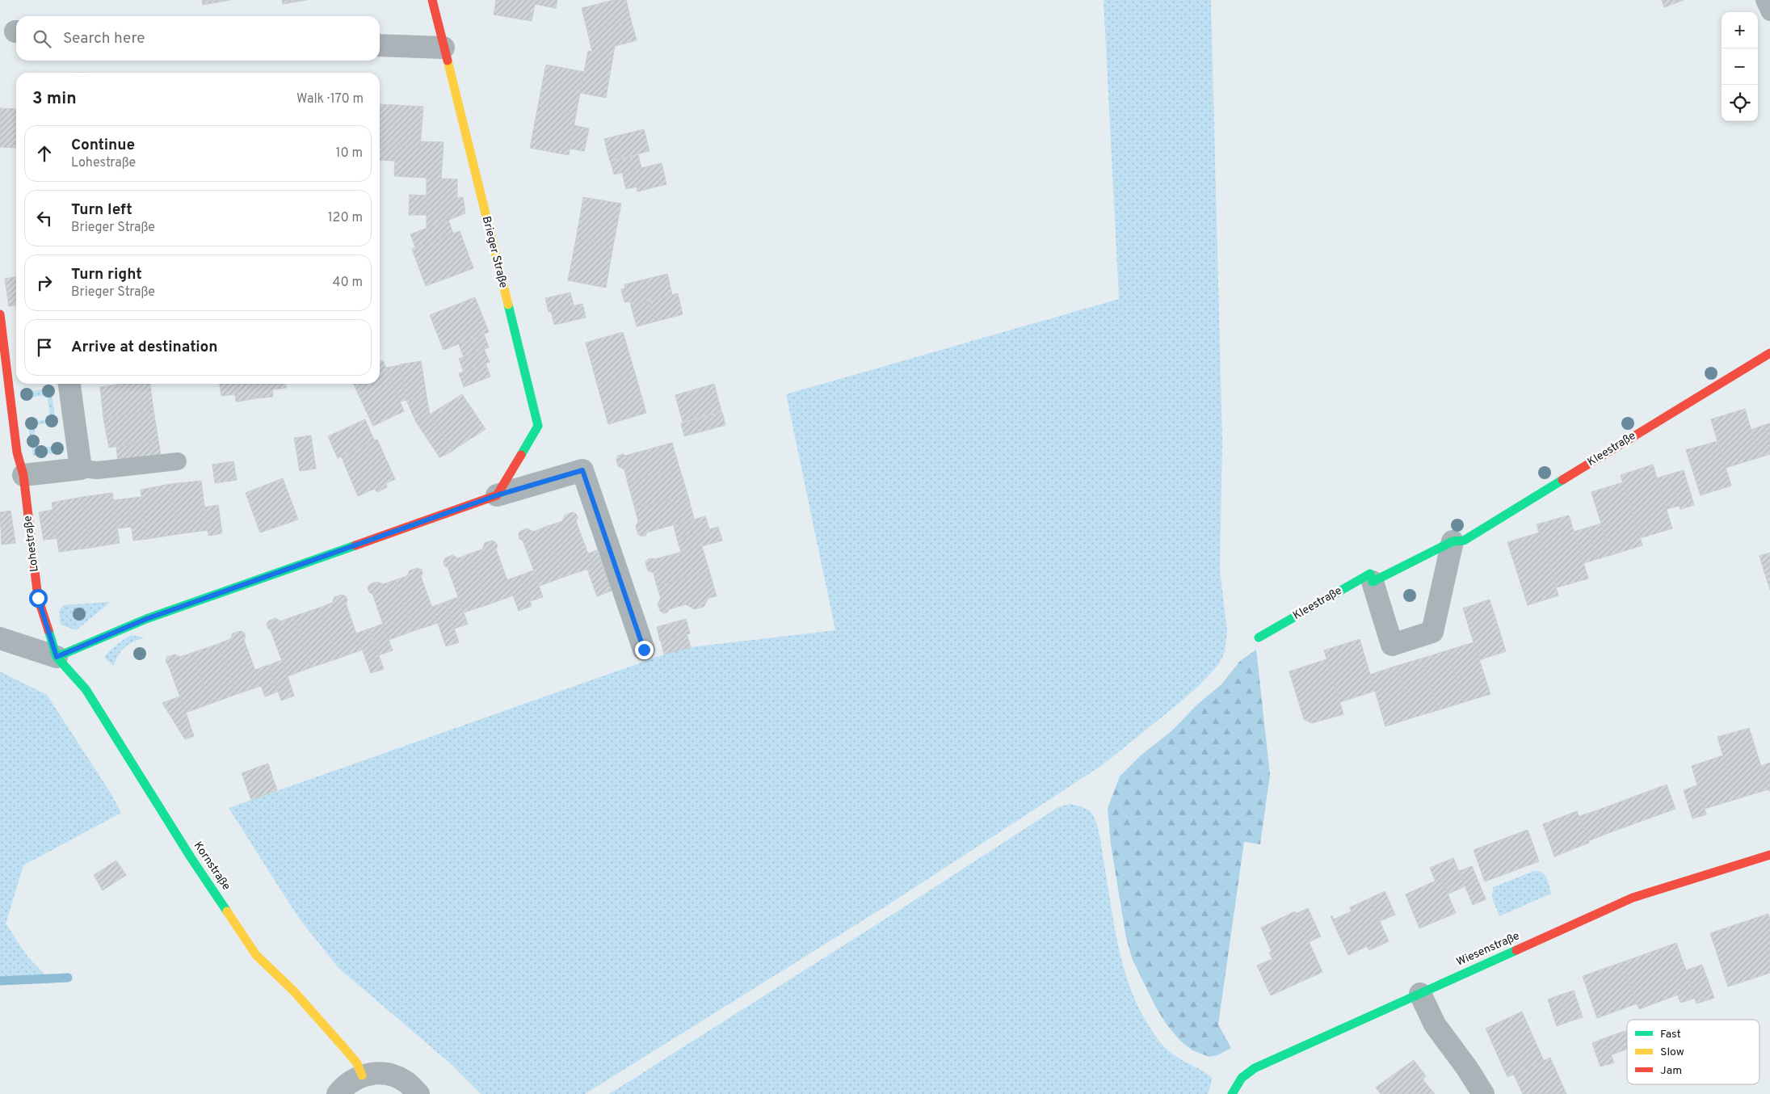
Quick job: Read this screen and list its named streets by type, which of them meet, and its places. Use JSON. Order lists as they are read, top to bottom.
{
  "streets": {
    "street": [
      "Brieger Straße",
      "Kleestraße",
      "Lohestraße",
      "Kornstraße",
      "Wiesenstraße"
    ]
  },
  "crossings": [
    ["Lohestraße", "Kornstraße"]
  ],
  "legend": ["Fast", "Slow", "Jam"],
  "page": {
    "map_buttons": ["+", "−"],
    "search": "Search here",
    "heading": ["3 min", "Walk · 170 m"],
    "list": [
      ["Continue", "Lohestraße", "10 m"],
      ["Turn left", "Brieger Straße", "120 m"],
      ["Turn right", "Brieger Straße", "40 m"],
      "Arrive at destination"
    ]
  }
}
